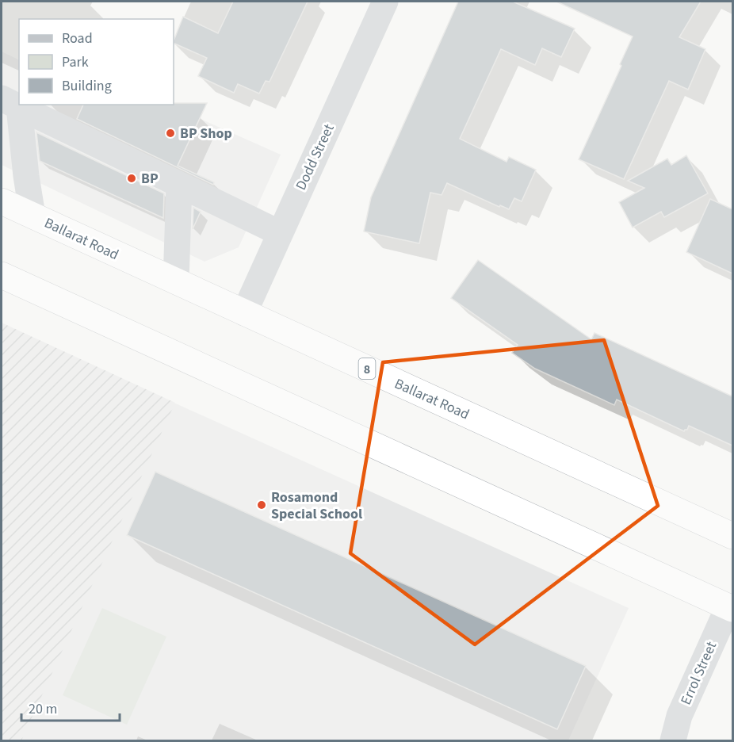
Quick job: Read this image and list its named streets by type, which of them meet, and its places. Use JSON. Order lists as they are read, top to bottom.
{
  "streets": {
    "highway": ["Ballarat Road", "8"],
    "street": ["Dodd Street", "Errol Street"]
  },
  "crossings": [
    ["Dodd Street", "Ballarat Road"]
  ],
  "places": ["BP Shop", "BP", "Rosamond Special School"],
  "legend": ["Road", "Park", "Building"],
  "scale_bar": "20 m"
}
